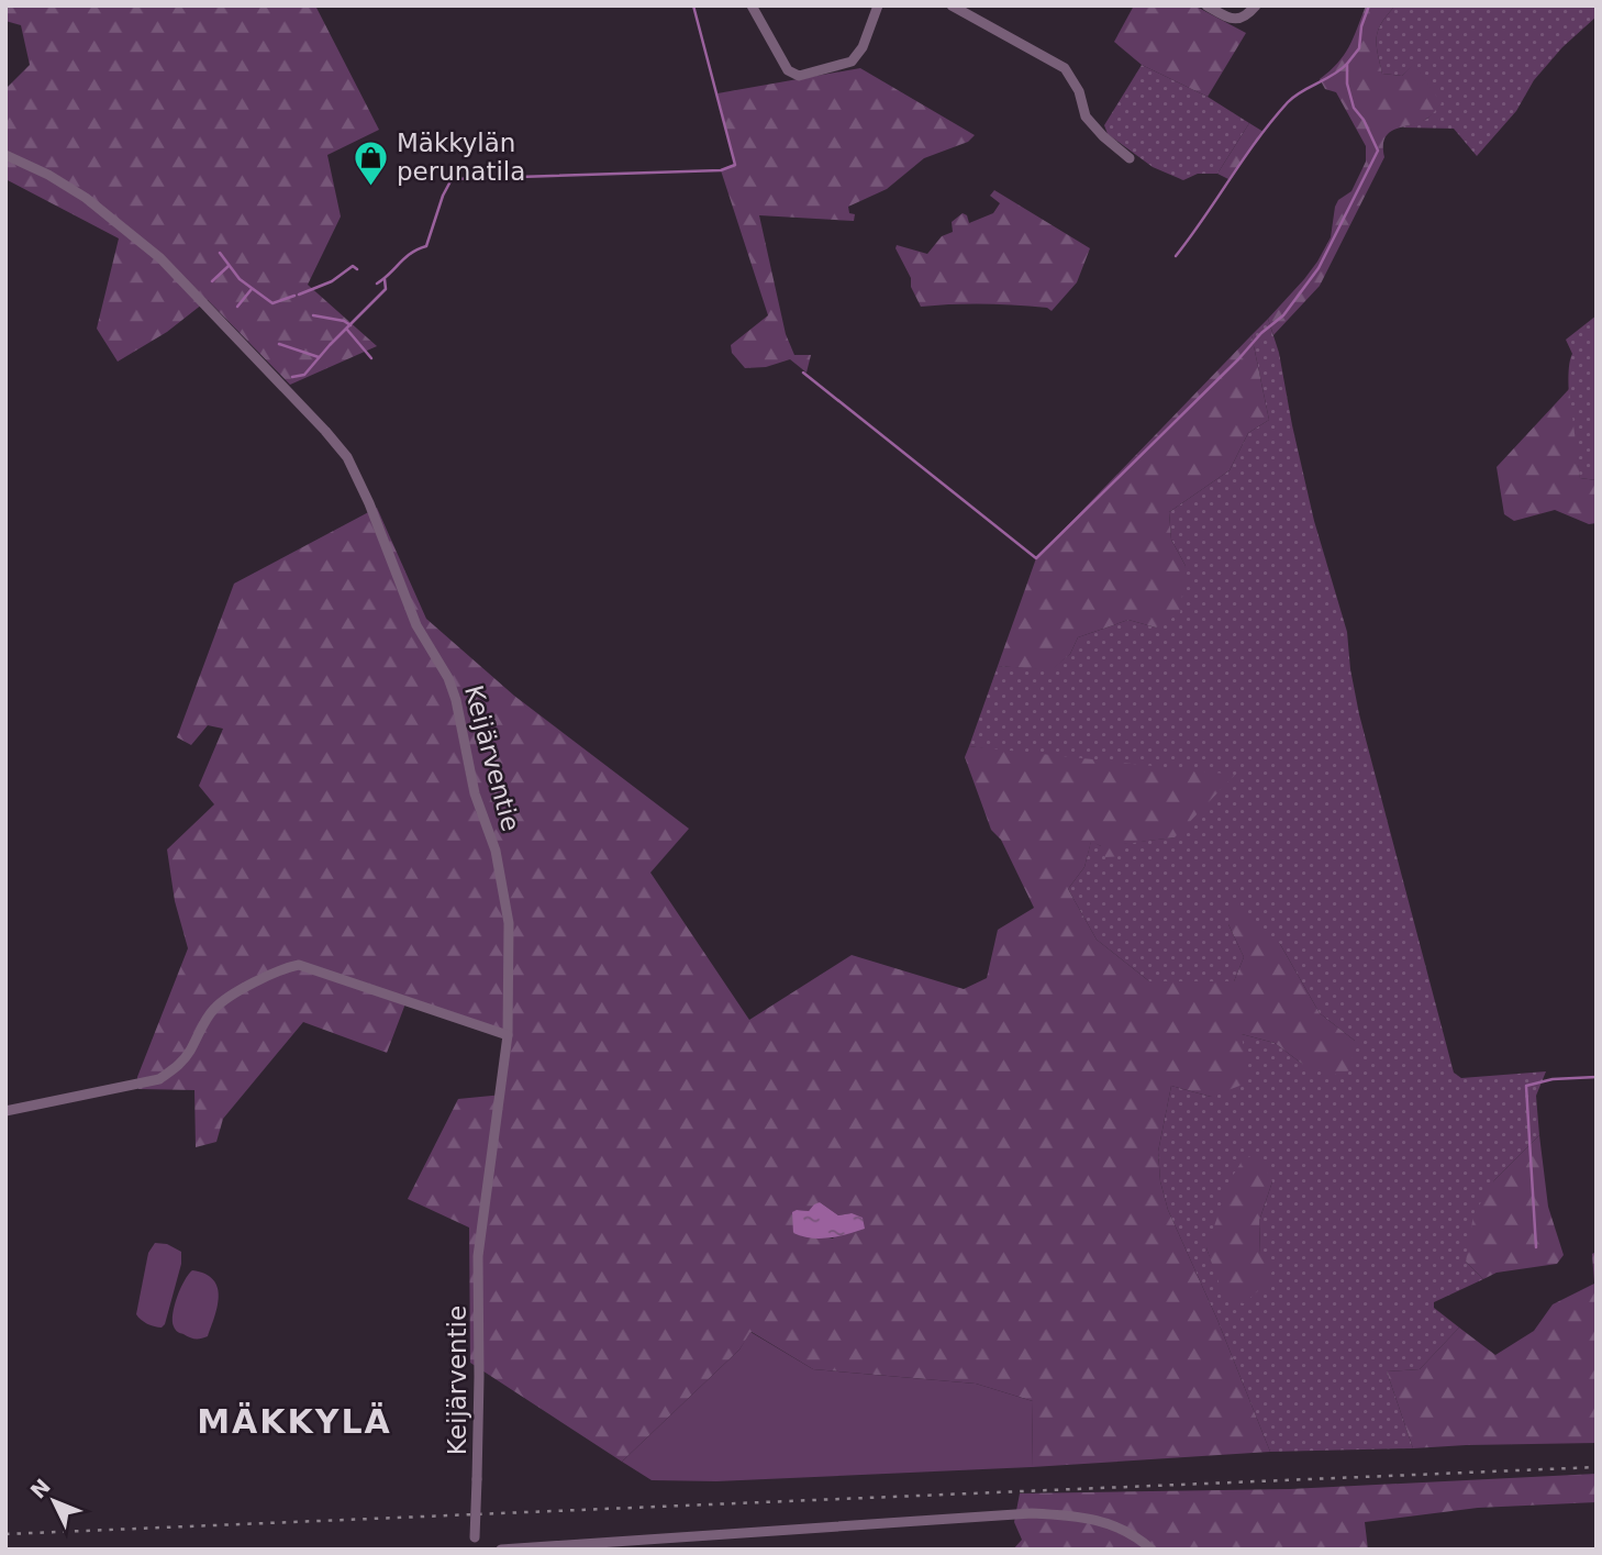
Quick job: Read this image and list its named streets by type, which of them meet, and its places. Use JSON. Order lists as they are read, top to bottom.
{
  "streets": {
    "street": ["Keijärventie"]
  },
  "districts": ["MÄKKYLÄ"],
  "places": {
    "shop": ["Mäkkylän perunatila"]
  },
  "north": "top left"
}
